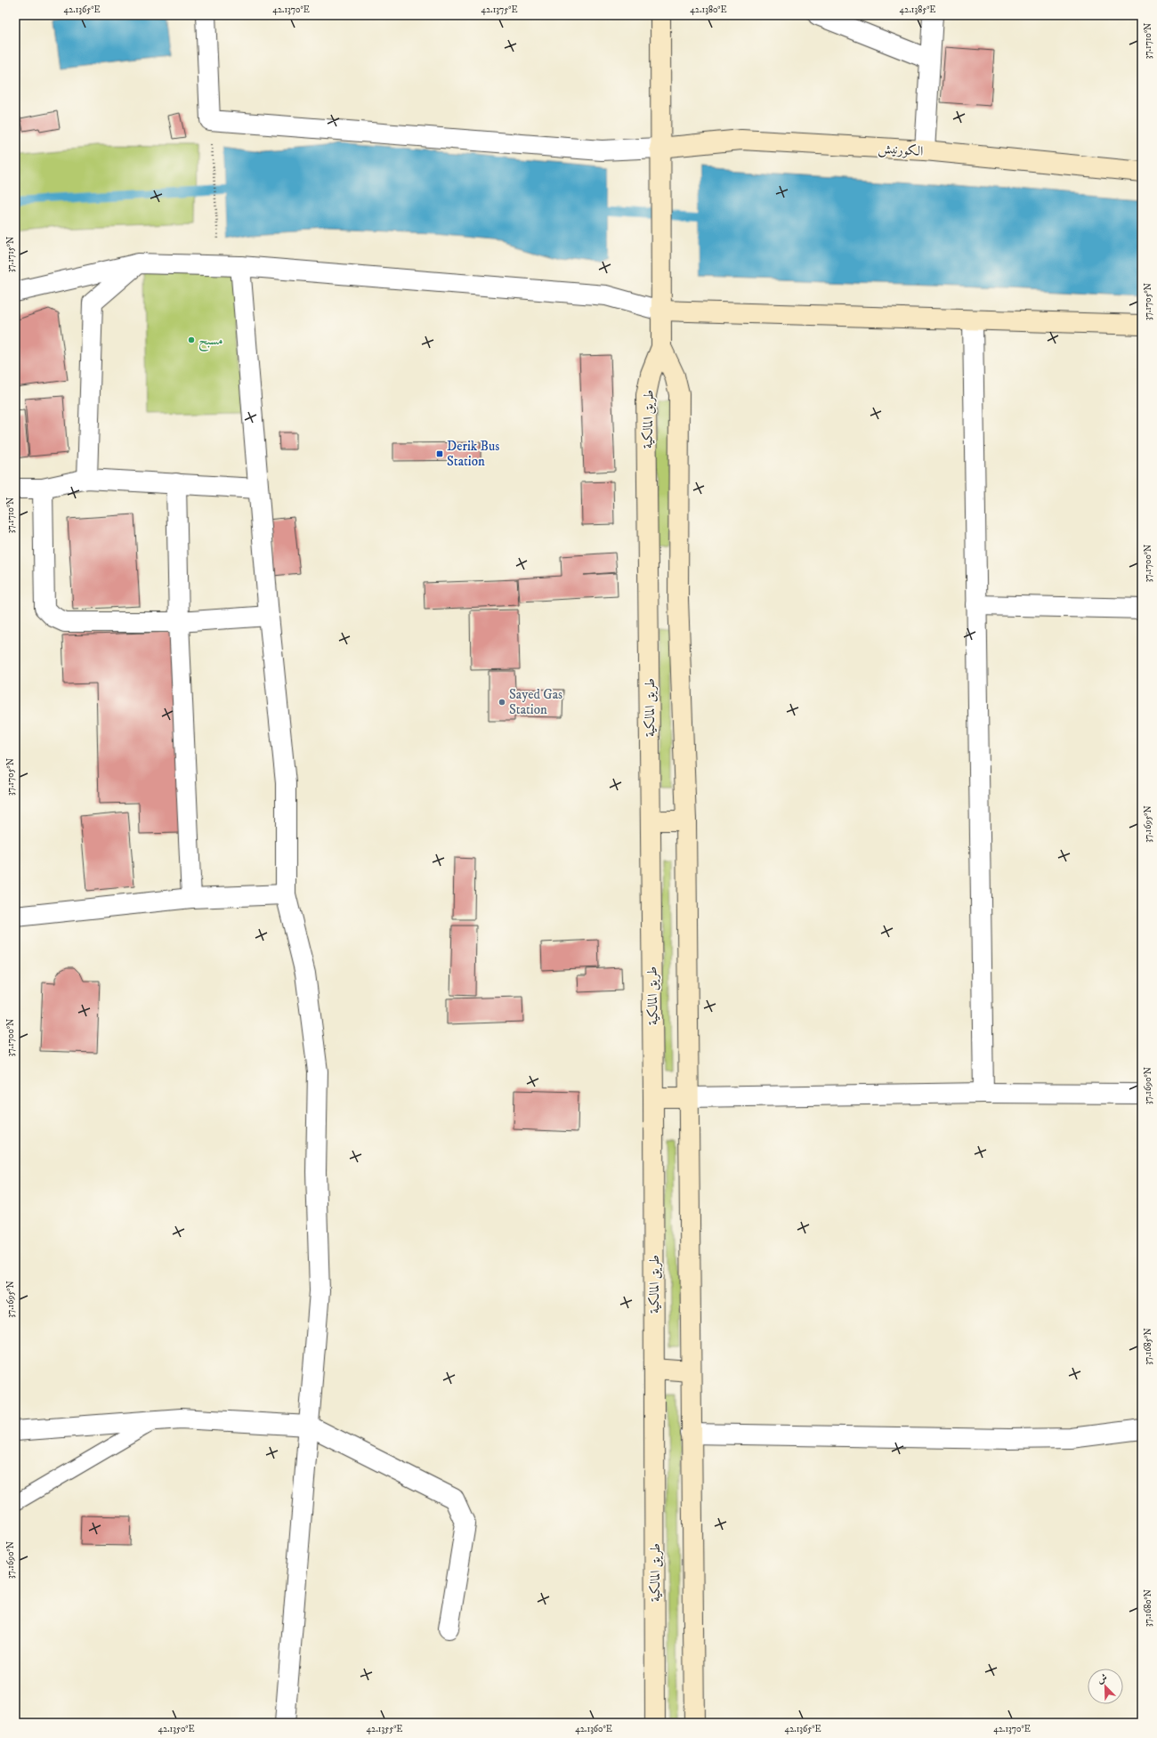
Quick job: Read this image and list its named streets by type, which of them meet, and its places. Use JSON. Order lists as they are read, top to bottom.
{
  "streets": {
    "main road": ["الكورنيش", "طريق المالكية"]
  },
  "places": {
    "other": ["مسبح", "Sayed Gas Station"],
    "transit": ["Derik Bus Station"]
  },
  "north": "top left",
  "coordinates": [
    "42.1365°E",
    "42.1370°E",
    "42.1375°E",
    "42.1380°E",
    "42.1385°E",
    "37.1710°N",
    "37.1715°N",
    "37.1705°N",
    "37.1700°N",
    "37.1695°N",
    "37.1690°N",
    "37.1685°N",
    "37.1680°N",
    "42.1350°E",
    "42.1355°E",
    "42.1360°E"
  ]
}
